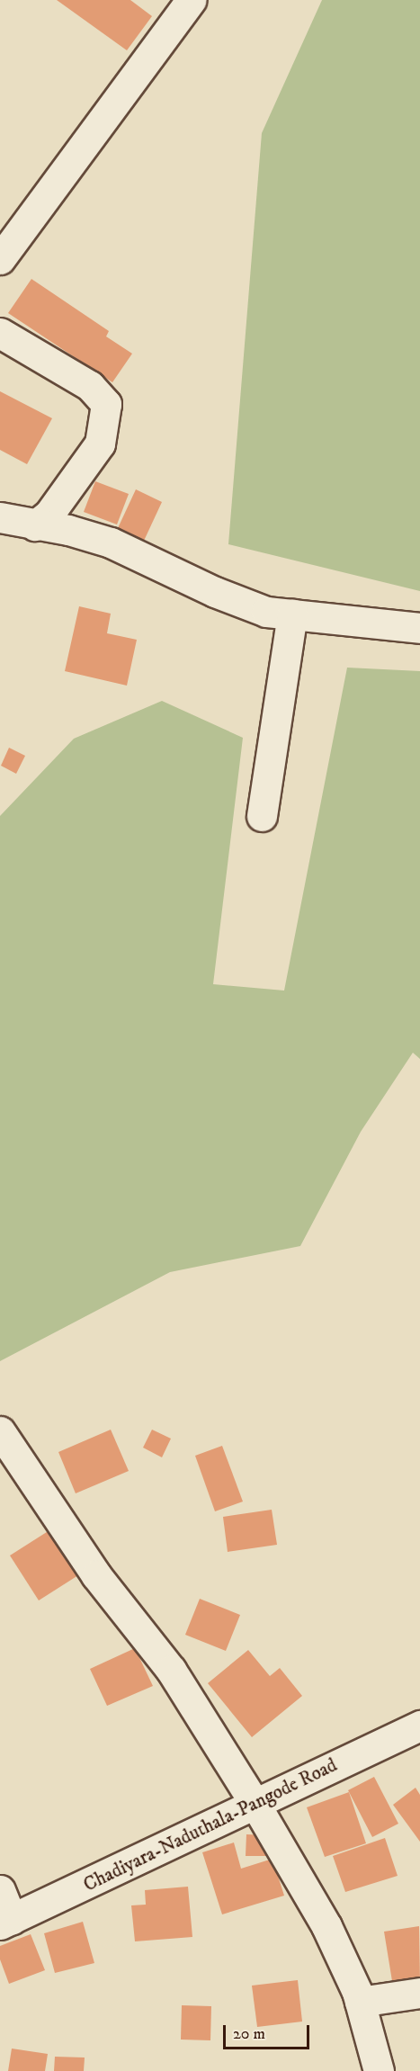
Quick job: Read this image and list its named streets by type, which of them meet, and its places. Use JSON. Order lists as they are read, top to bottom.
{
  "streets": {
    "street": ["Chadiyara-Naduthala-Pangode Road"]
  },
  "scale_bar": "20 m"
}
